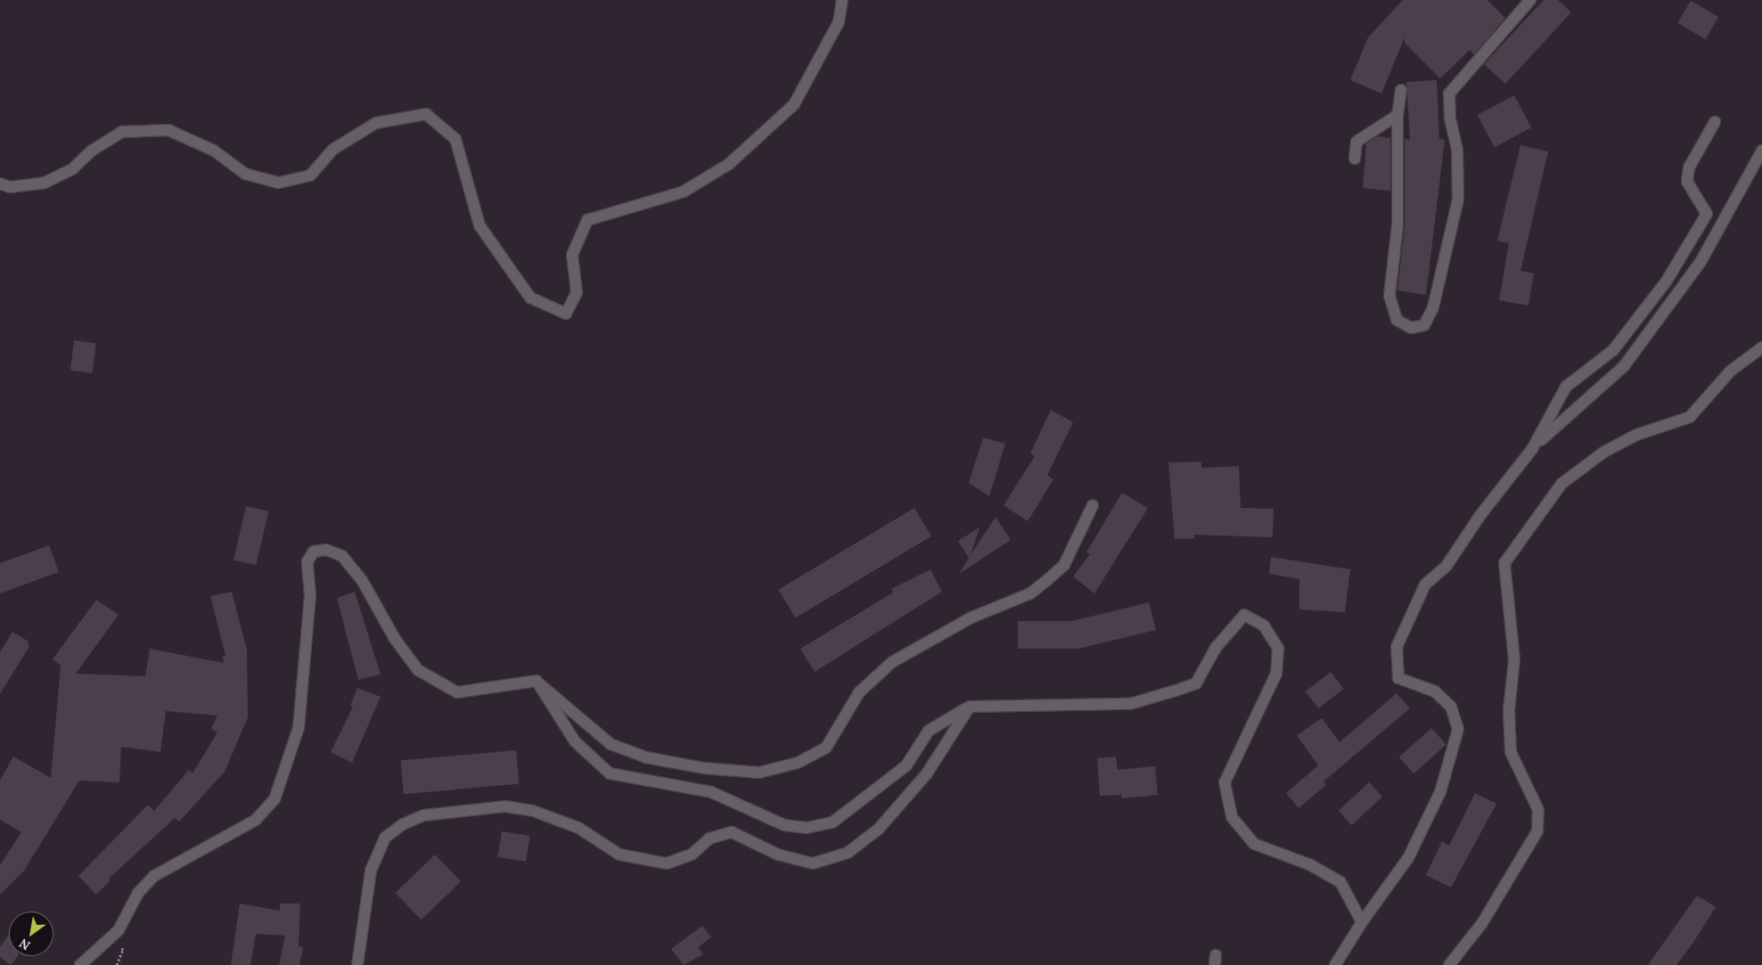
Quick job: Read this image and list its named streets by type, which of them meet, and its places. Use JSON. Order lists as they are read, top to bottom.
{
  "north": "bottom left"
}
